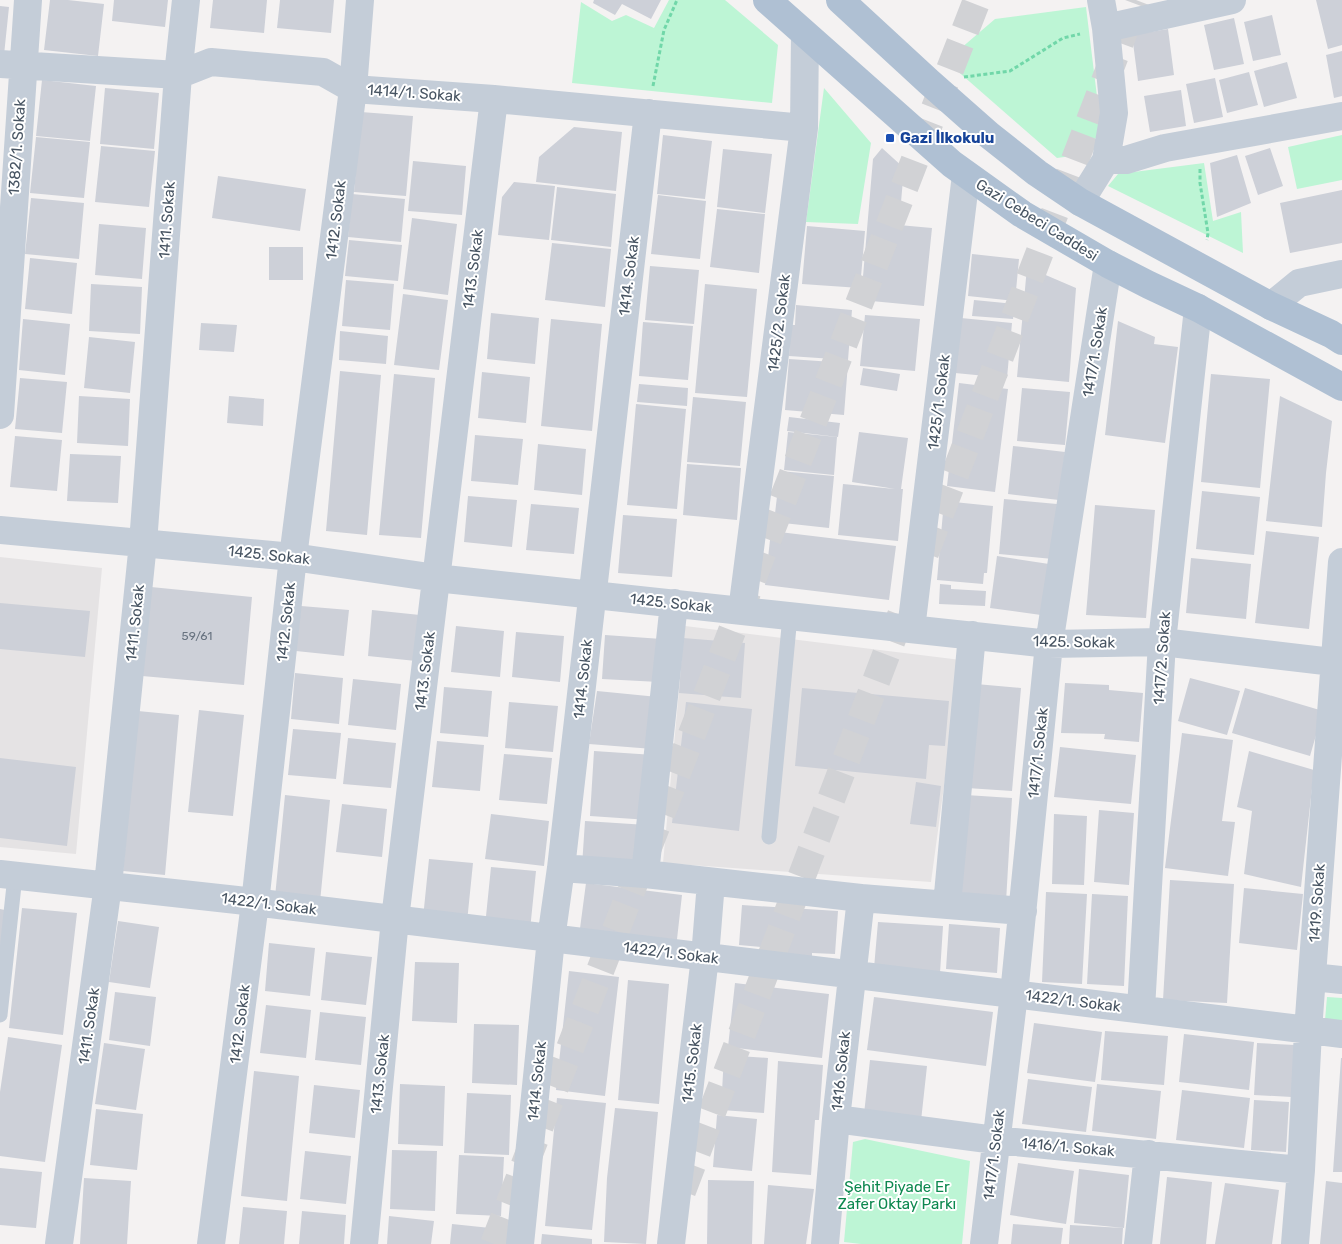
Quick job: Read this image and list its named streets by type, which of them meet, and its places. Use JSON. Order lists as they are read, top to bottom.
{
  "streets": {
    "main road": ["Gazi Cebeci Caddesi"],
    "street": [
      "1414/1. Sokak",
      "1382/1. Sokak",
      "1411. Sokak",
      "1412. Sokak",
      "1413. Sokak",
      "1414. Sokak",
      "1425/2. Sokak",
      "1417/1. Sokak",
      "1425/1. Sokak",
      "1425. Sokak",
      "1417/2. Sokak",
      "1419. Sokak",
      "1422/1. Sokak",
      "1415. Sokak",
      "1416. Sokak",
      "1416/1. Sokak"
    ]
  },
  "crossings": [
    ["1414/1. Sokak", "1382/1. Sokak"],
    ["1414/1. Sokak", "1411. Sokak"],
    ["1414/1. Sokak", "1412. Sokak"],
    ["1414/1. Sokak", "1413. Sokak"],
    ["1414/1. Sokak", "1414. Sokak"],
    ["1414/1. Sokak", "1425/2. Sokak"],
    ["1411. Sokak", "1425. Sokak"],
    ["1411. Sokak", "1422/1. Sokak"],
    ["1412. Sokak", "1425. Sokak"],
    ["1412. Sokak", "1422/1. Sokak"],
    ["Gazi Cebeci Caddesi", "1425/2. Sokak"],
    ["Gazi Cebeci Caddesi", "1417/1. Sokak"],
    ["Gazi Cebeci Caddesi", "1425/1. Sokak"],
    ["Gazi Cebeci Caddesi", "1417/2. Sokak"],
    ["1413. Sokak", "1425. Sokak"],
    ["1413. Sokak", "1422/1. Sokak"],
    ["1414. Sokak", "1425. Sokak"],
    ["1414. Sokak", "1422/1. Sokak"],
    ["1425/2. Sokak", "1425. Sokak"],
    ["1417/1. Sokak", "1425. Sokak"],
    ["1417/1. Sokak", "1422/1. Sokak"],
    ["1417/1. Sokak", "1416/1. Sokak"],
    ["1425/1. Sokak", "1425. Sokak"],
    ["1425. Sokak", "1417/2. Sokak"],
    ["1425. Sokak", "1419. Sokak"],
    ["1417/2. Sokak", "1422/1. Sokak"],
    ["1419. Sokak", "1422/1. Sokak"],
    ["1419. Sokak", "1416/1. Sokak"],
    ["1422/1. Sokak", "1415. Sokak"],
    ["1422/1. Sokak", "1416. Sokak"],
    ["1416. Sokak", "1416/1. Sokak"]
  ],
  "parks": ["Şehit Piyade Er Zafer Oktay Parkı"],
  "places": {
    "transit": ["Gazi İlkokulu"]
  },
  "house_numbers": ["59/61"]
}
